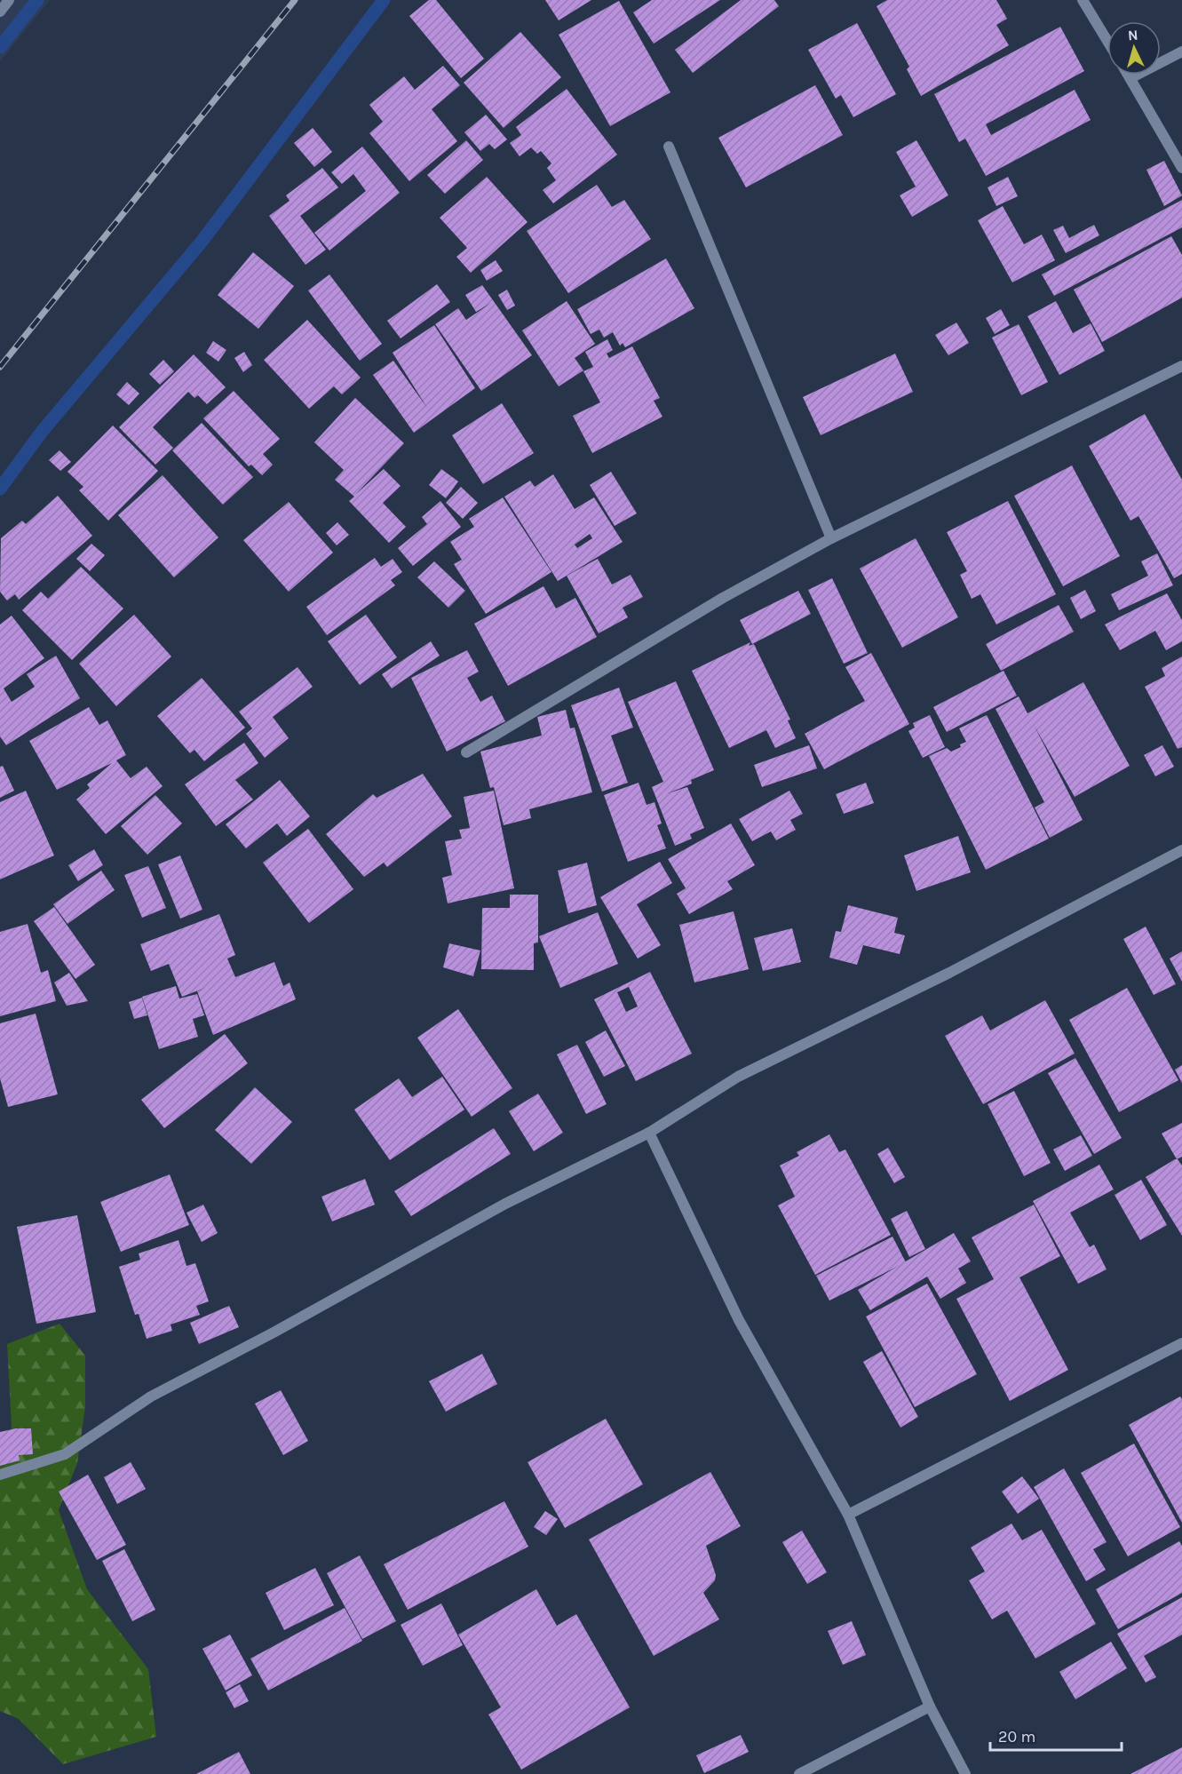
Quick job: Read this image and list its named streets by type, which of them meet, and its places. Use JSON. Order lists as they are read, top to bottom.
{
  "scale_bar": "20 m",
  "north": "top"
}
